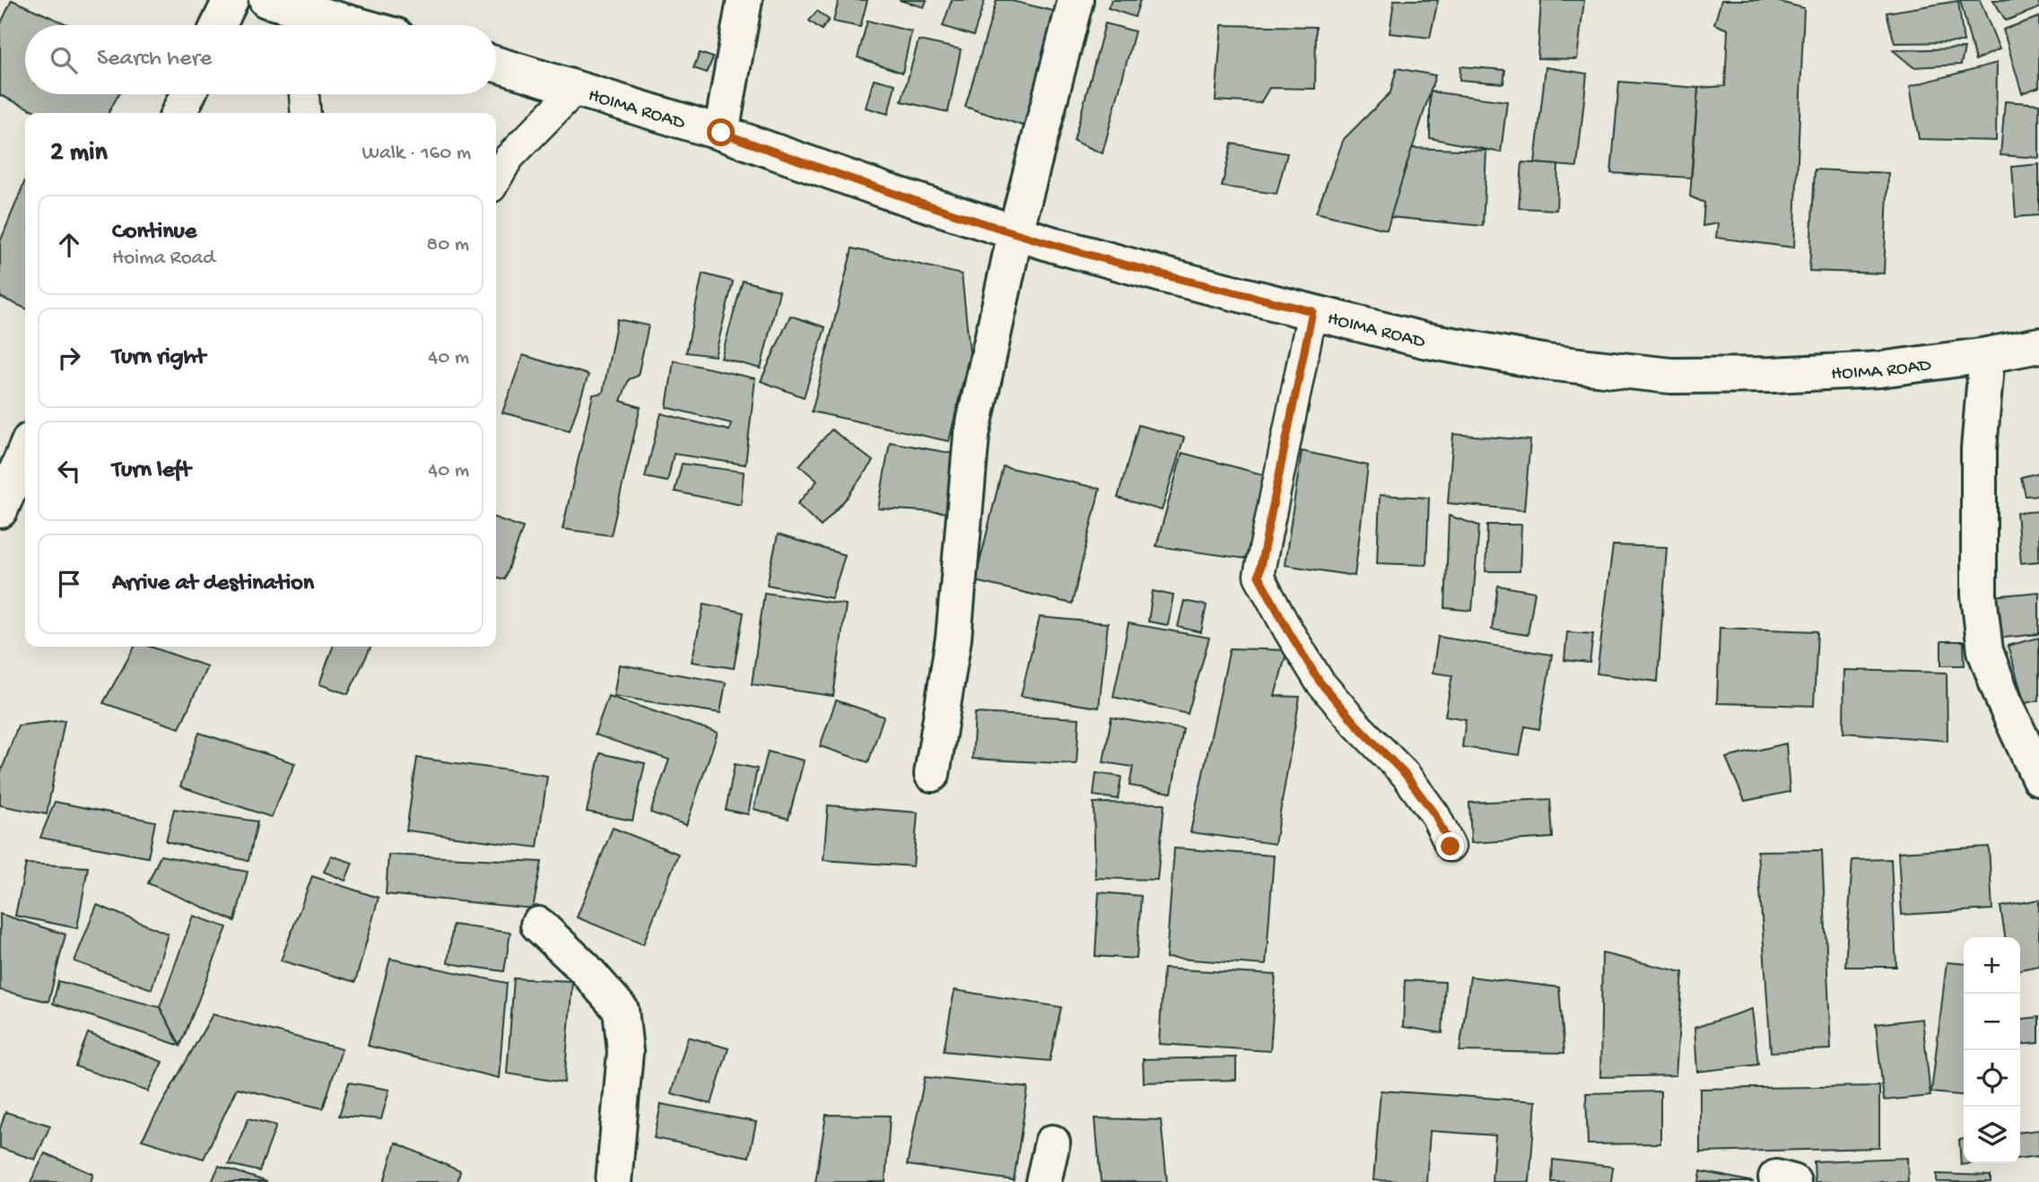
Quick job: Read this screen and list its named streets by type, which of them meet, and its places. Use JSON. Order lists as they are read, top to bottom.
{
  "streets": {
    "street": ["HOIMA ROAD"]
  },
  "page": {
    "search": "Search here",
    "heading": ["2 min", "Walk · 160 m"],
    "list": [
      ["Continue", "Hoima Road", "80 m"],
      ["Turn right", "40 m"],
      ["Turn left", "40 m"],
      "Arrive at destination"
    ],
    "map_buttons": ["+", "−"]
  }
}
